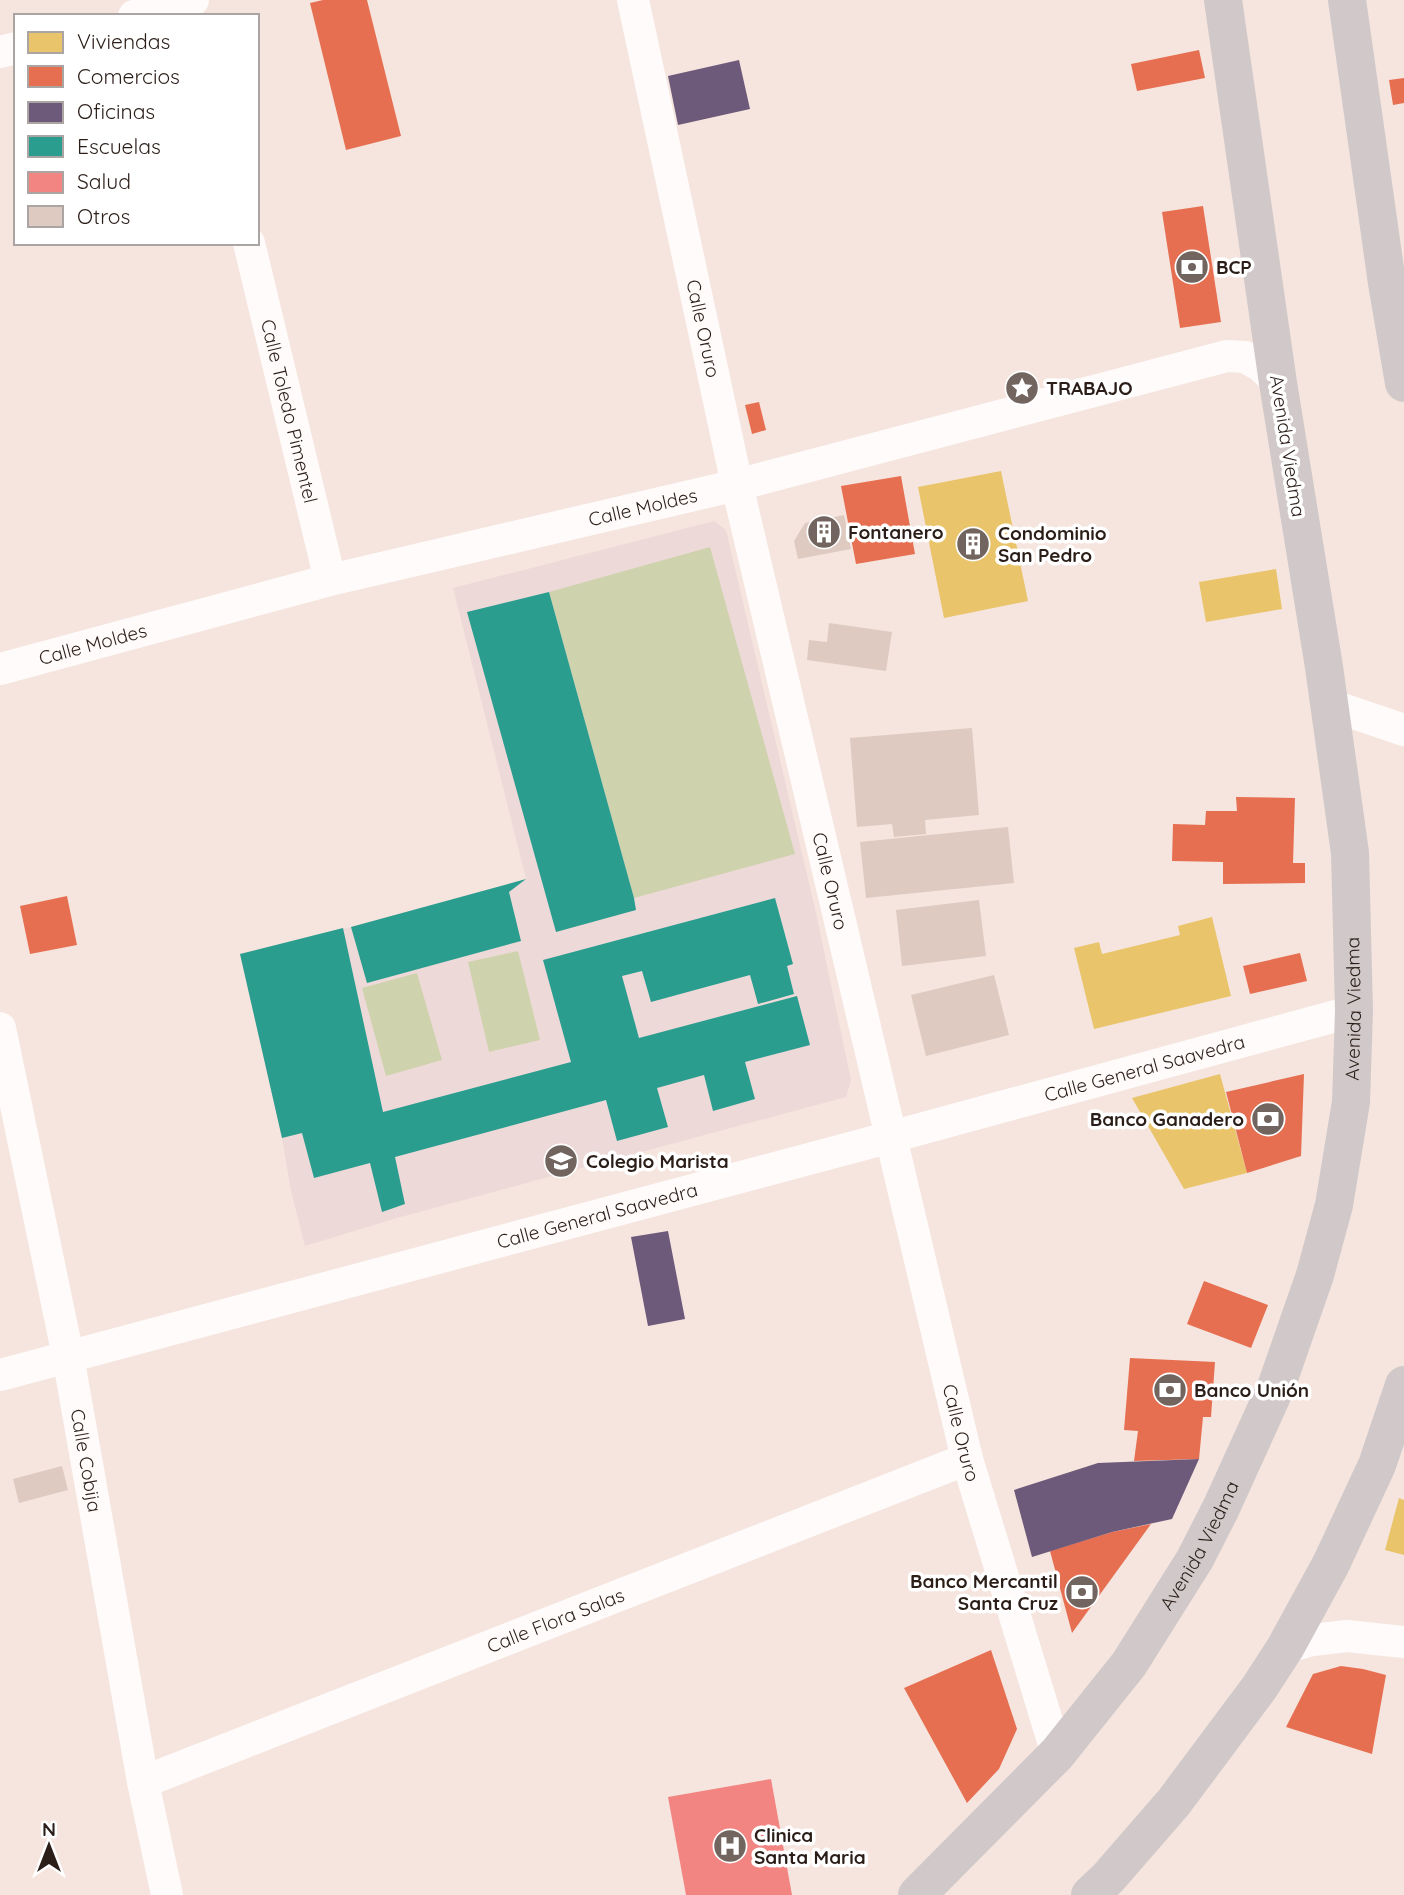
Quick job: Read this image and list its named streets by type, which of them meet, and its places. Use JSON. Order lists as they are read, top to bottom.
{
  "streets": {
    "main road": ["Avenida Viedma"],
    "street": [
      "Calle Oruro",
      "Calle Toledo Pimentel",
      "Calle Moldes",
      "Calle General Saavedra",
      "Calle Cobija",
      "Calle Flora Salas"
    ]
  },
  "crossings": [
    ["Calle Oruro", "Avenida Viedma"],
    ["Calle Oruro", "Calle Moldes"],
    ["Calle Oruro", "Calle General Saavedra"],
    ["Calle Oruro", "Calle Flora Salas"],
    ["Calle Toledo Pimentel", "Calle Moldes"],
    ["Avenida Viedma", "Calle Moldes"],
    ["Avenida Viedma", "Calle General Saavedra"],
    ["Calle General Saavedra", "Calle Cobija"],
    ["Calle Cobija", "Calle Flora Salas"]
  ],
  "places": {
    "bank": [
      "BCP",
      "Banco Ganadero",
      "Banco Unión",
      "Banco Mercantil Santa Cruz"
    ],
    "place": ["TRABAJO"],
    "building": ["Fontanero", "Condominio San Pedro"],
    "school or university": ["Colegio Marista"],
    "hospital": ["Clinica Santa Maria"]
  },
  "legend": [
    "Viviendas",
    "Comercios",
    "Oficinas",
    "Escuelas",
    "Salud",
    "Otros"
  ],
  "north": "top"
}
